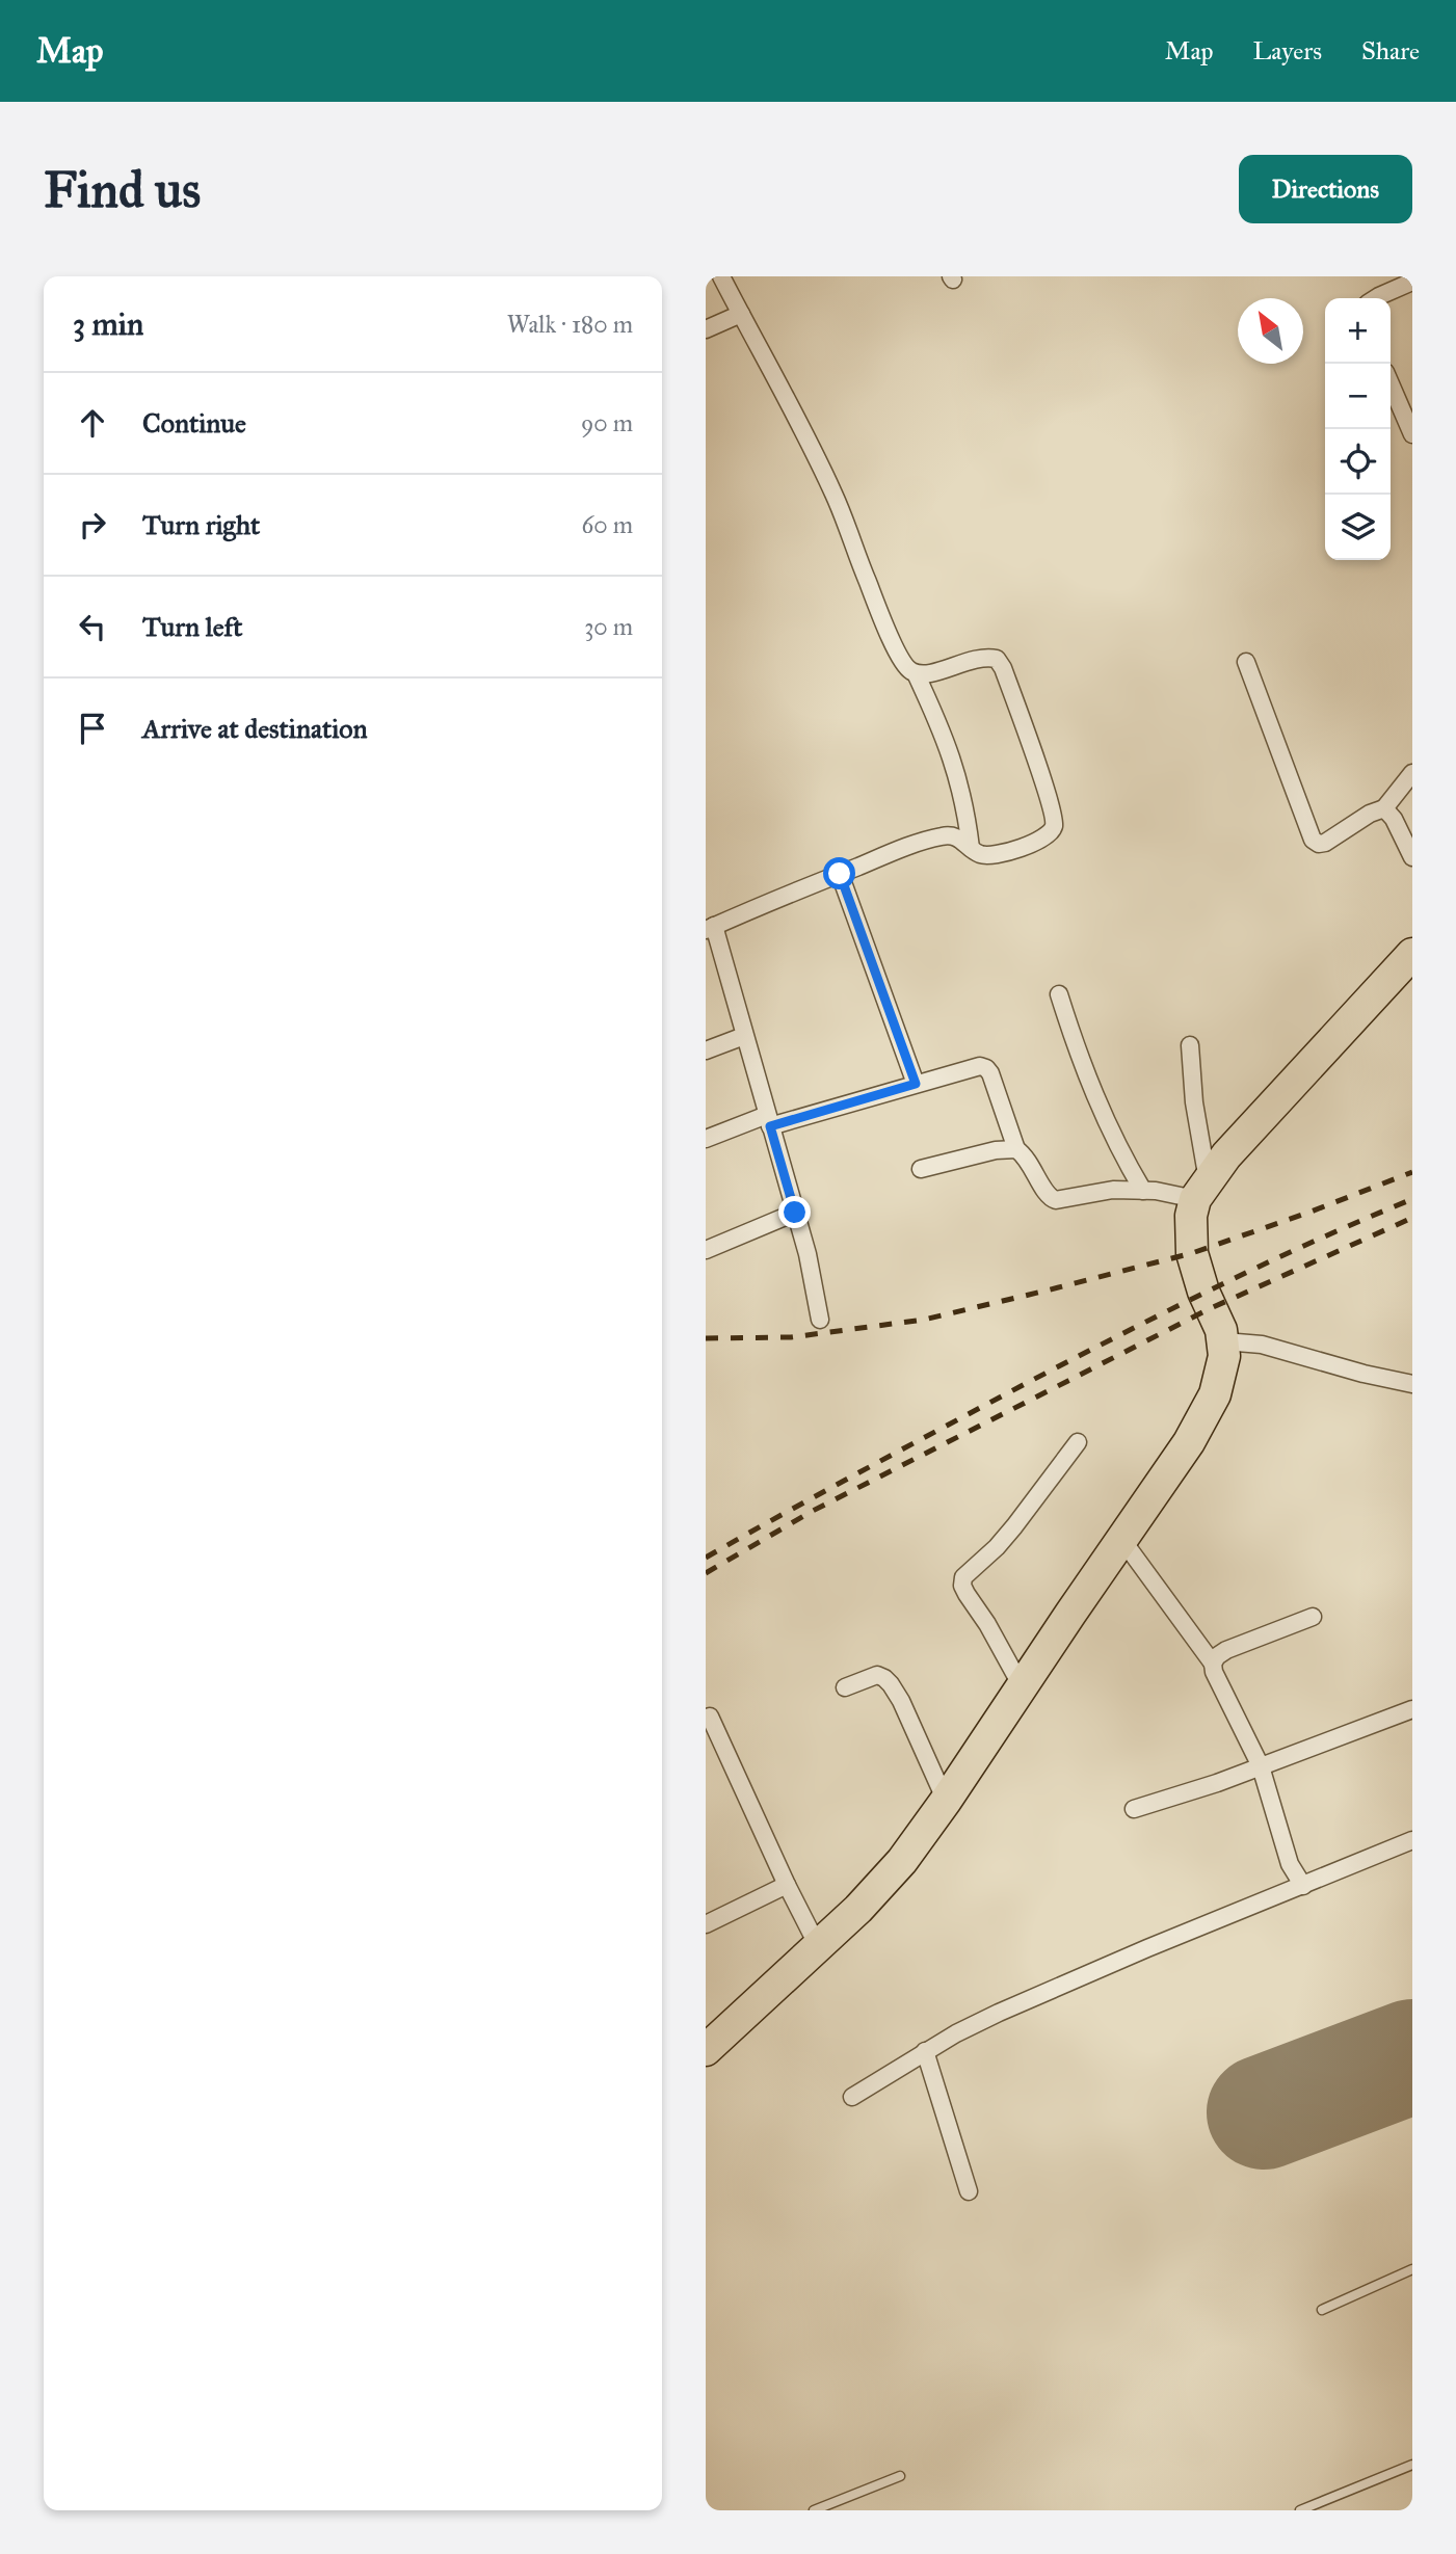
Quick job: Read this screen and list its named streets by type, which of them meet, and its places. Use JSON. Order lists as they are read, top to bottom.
{
  "north": "top left",
  "page": {
    "header": "Map",
    "nav": ["Map", "Layers", "Share"],
    "buttons": "Directions",
    "title": "Find us",
    "heading": ["3 min", "Walk · 180 m"],
    "map_buttons": ["+", "−"],
    "list": [
      ["Continue", "90 m"],
      ["Turn right", "60 m"],
      ["Turn left", "30 m"],
      "Arrive at destination"
    ]
  }
}
